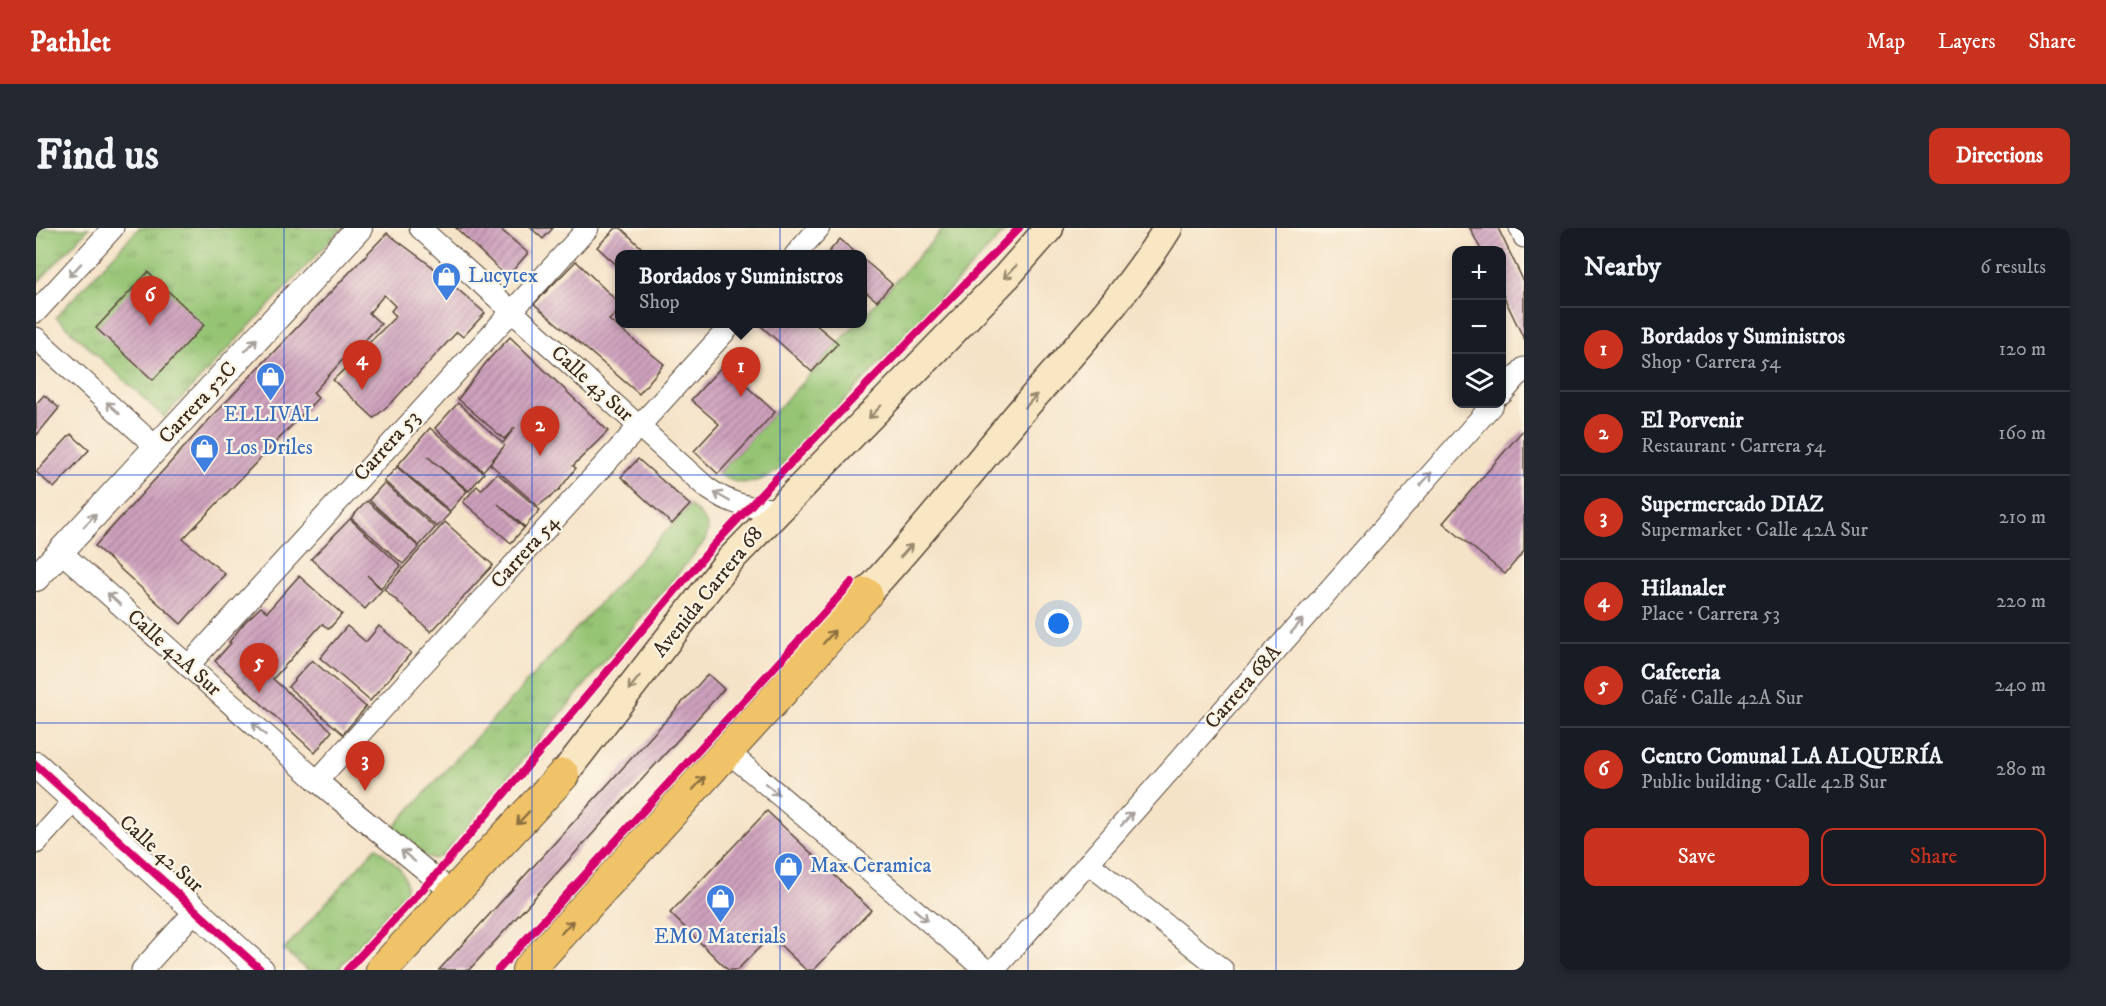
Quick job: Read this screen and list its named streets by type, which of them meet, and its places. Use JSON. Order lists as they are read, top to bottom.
{
  "streets": {
    "main road": ["Avenida Carrera 68"],
    "street": [
      "Calle 43 Sur",
      "Carrera 52C",
      "Carrera 53",
      "Carrera 54",
      "Calle 42A Sur",
      "Carrera 68A",
      "Calle 42 Sur"
    ]
  },
  "crossings": [
    ["Calle 43 Sur", "Carrera 53"],
    ["Calle 43 Sur", "Carrera 54"],
    ["Calle 43 Sur", "Avenida Carrera 68"],
    ["Carrera 52C", "Calle 42A Sur"],
    ["Carrera 53", "Calle 42A Sur"],
    ["Carrera 54", "Calle 42A Sur"],
    ["Avenida Carrera 68", "Calle 42A Sur"]
  ],
  "one_way": ["Carrera 52C", "Calle 42A Sur", "Carrera 68A"],
  "places": {
    "shop": [
      "Lucytex",
      "ELLIVAL",
      "Los Driles",
      "Max Ceramica",
      "EMO Materials"
    ]
  },
  "page": {
    "header": "Pathlet",
    "nav": ["Map", "Layers", "Share"],
    "buttons": [
      "Directions",
      ["Save", "Share"]
    ],
    "title": "Find us",
    "heading": ["Nearby", "6 results"],
    "map_buttons": ["+", "−"],
    "popup": ["Bordados y Suministros", "Shop"],
    "pins": [
      "6",
      "4",
      "1",
      "2",
      "5",
      "3"
    ],
    "list": [
      {
        "mark": "1",
        "name": "Bordados y Suministros",
        "note": "Shop · Carrera 54",
        "value": "120 m"
      },
      {
        "mark": "2",
        "name": "El Porvenir",
        "note": "Restaurant · Carrera 54",
        "value": "160 m"
      },
      {
        "mark": "3",
        "name": "Supermercado DIAZ",
        "note": "Supermarket · Calle 42A Sur",
        "value": "210 m"
      },
      {
        "mark": "4",
        "name": "Hilanaler",
        "note": "Place · Carrera 53",
        "value": "220 m"
      },
      {
        "mark": "5",
        "name": "Cafeteria",
        "note": "Café · Calle 42A Sur",
        "value": "240 m"
      },
      {
        "mark": "6",
        "name": "Centro Comunal LA ALQUERÍA",
        "note": "Public building · Calle 42B Sur",
        "value": "280 m"
      }
    ]
  }
}
